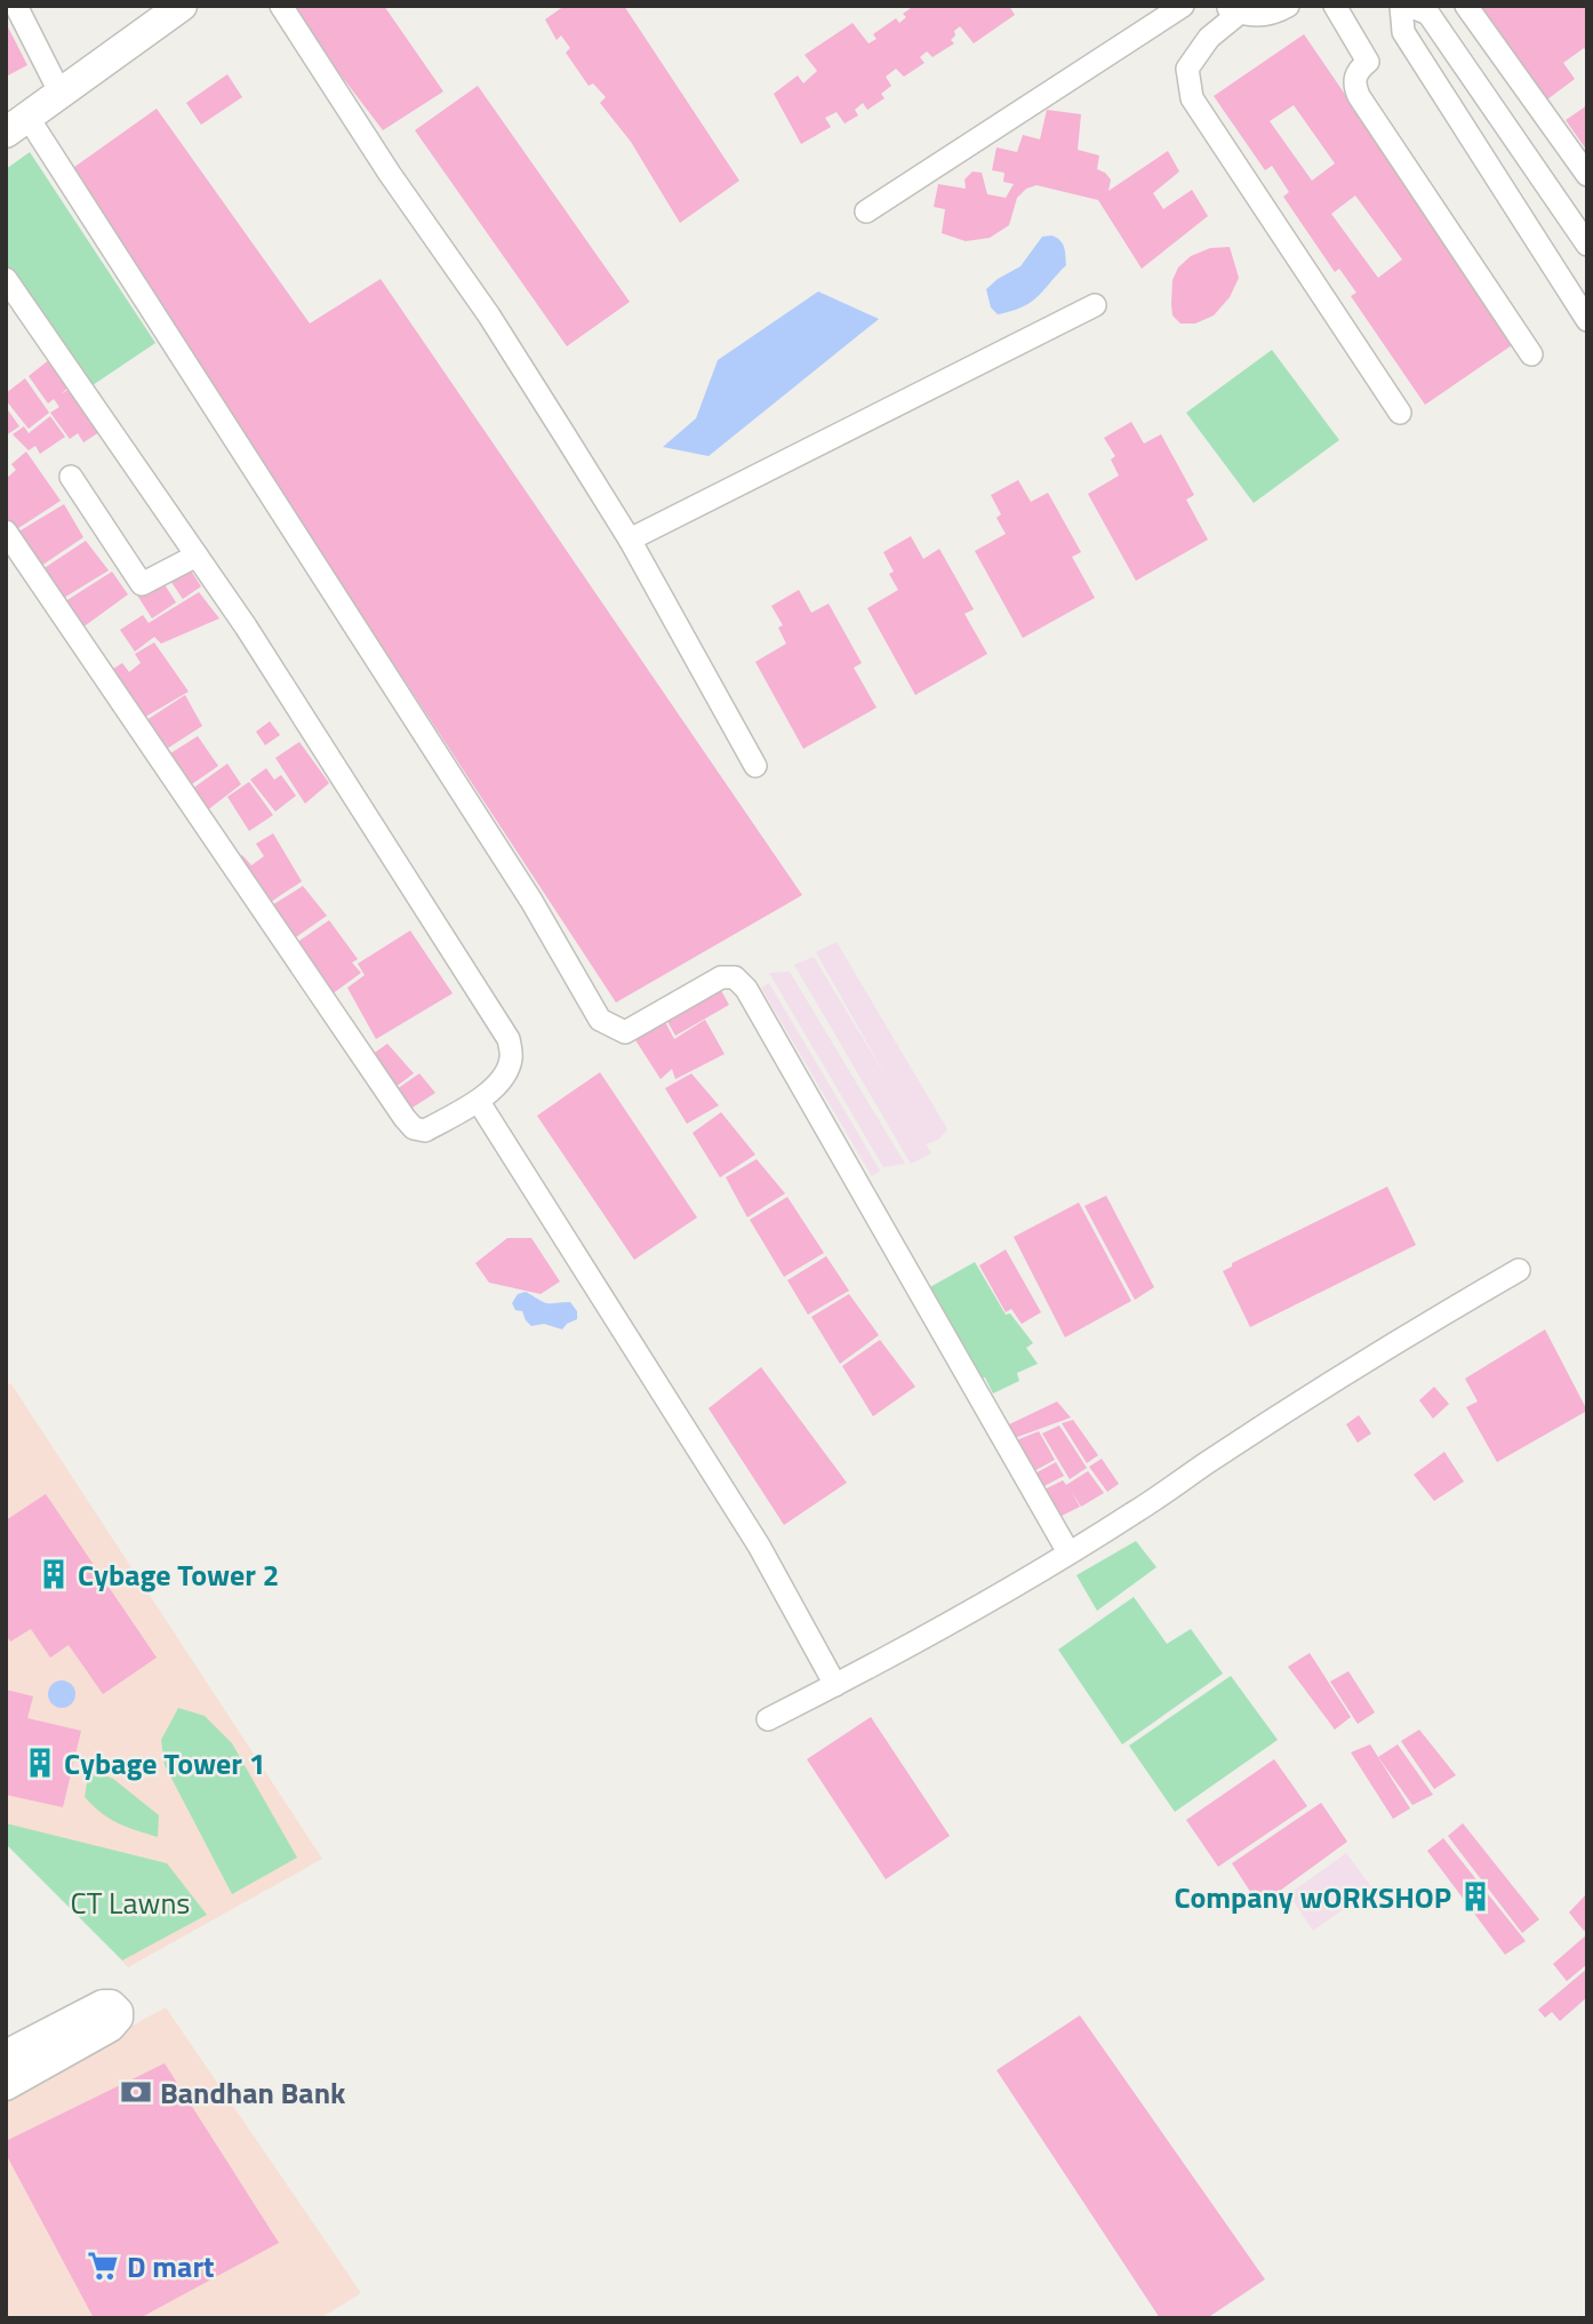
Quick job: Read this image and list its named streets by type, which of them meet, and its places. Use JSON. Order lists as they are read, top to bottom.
{
  "parks": ["CT Lawns"],
  "places": {
    "building": ["Cybage Tower 2", "Cybage Tower 1", "Company wORKSHOP"],
    "bank": ["Bandhan Bank"],
    "supermarket": ["D mart"]
  }
}
